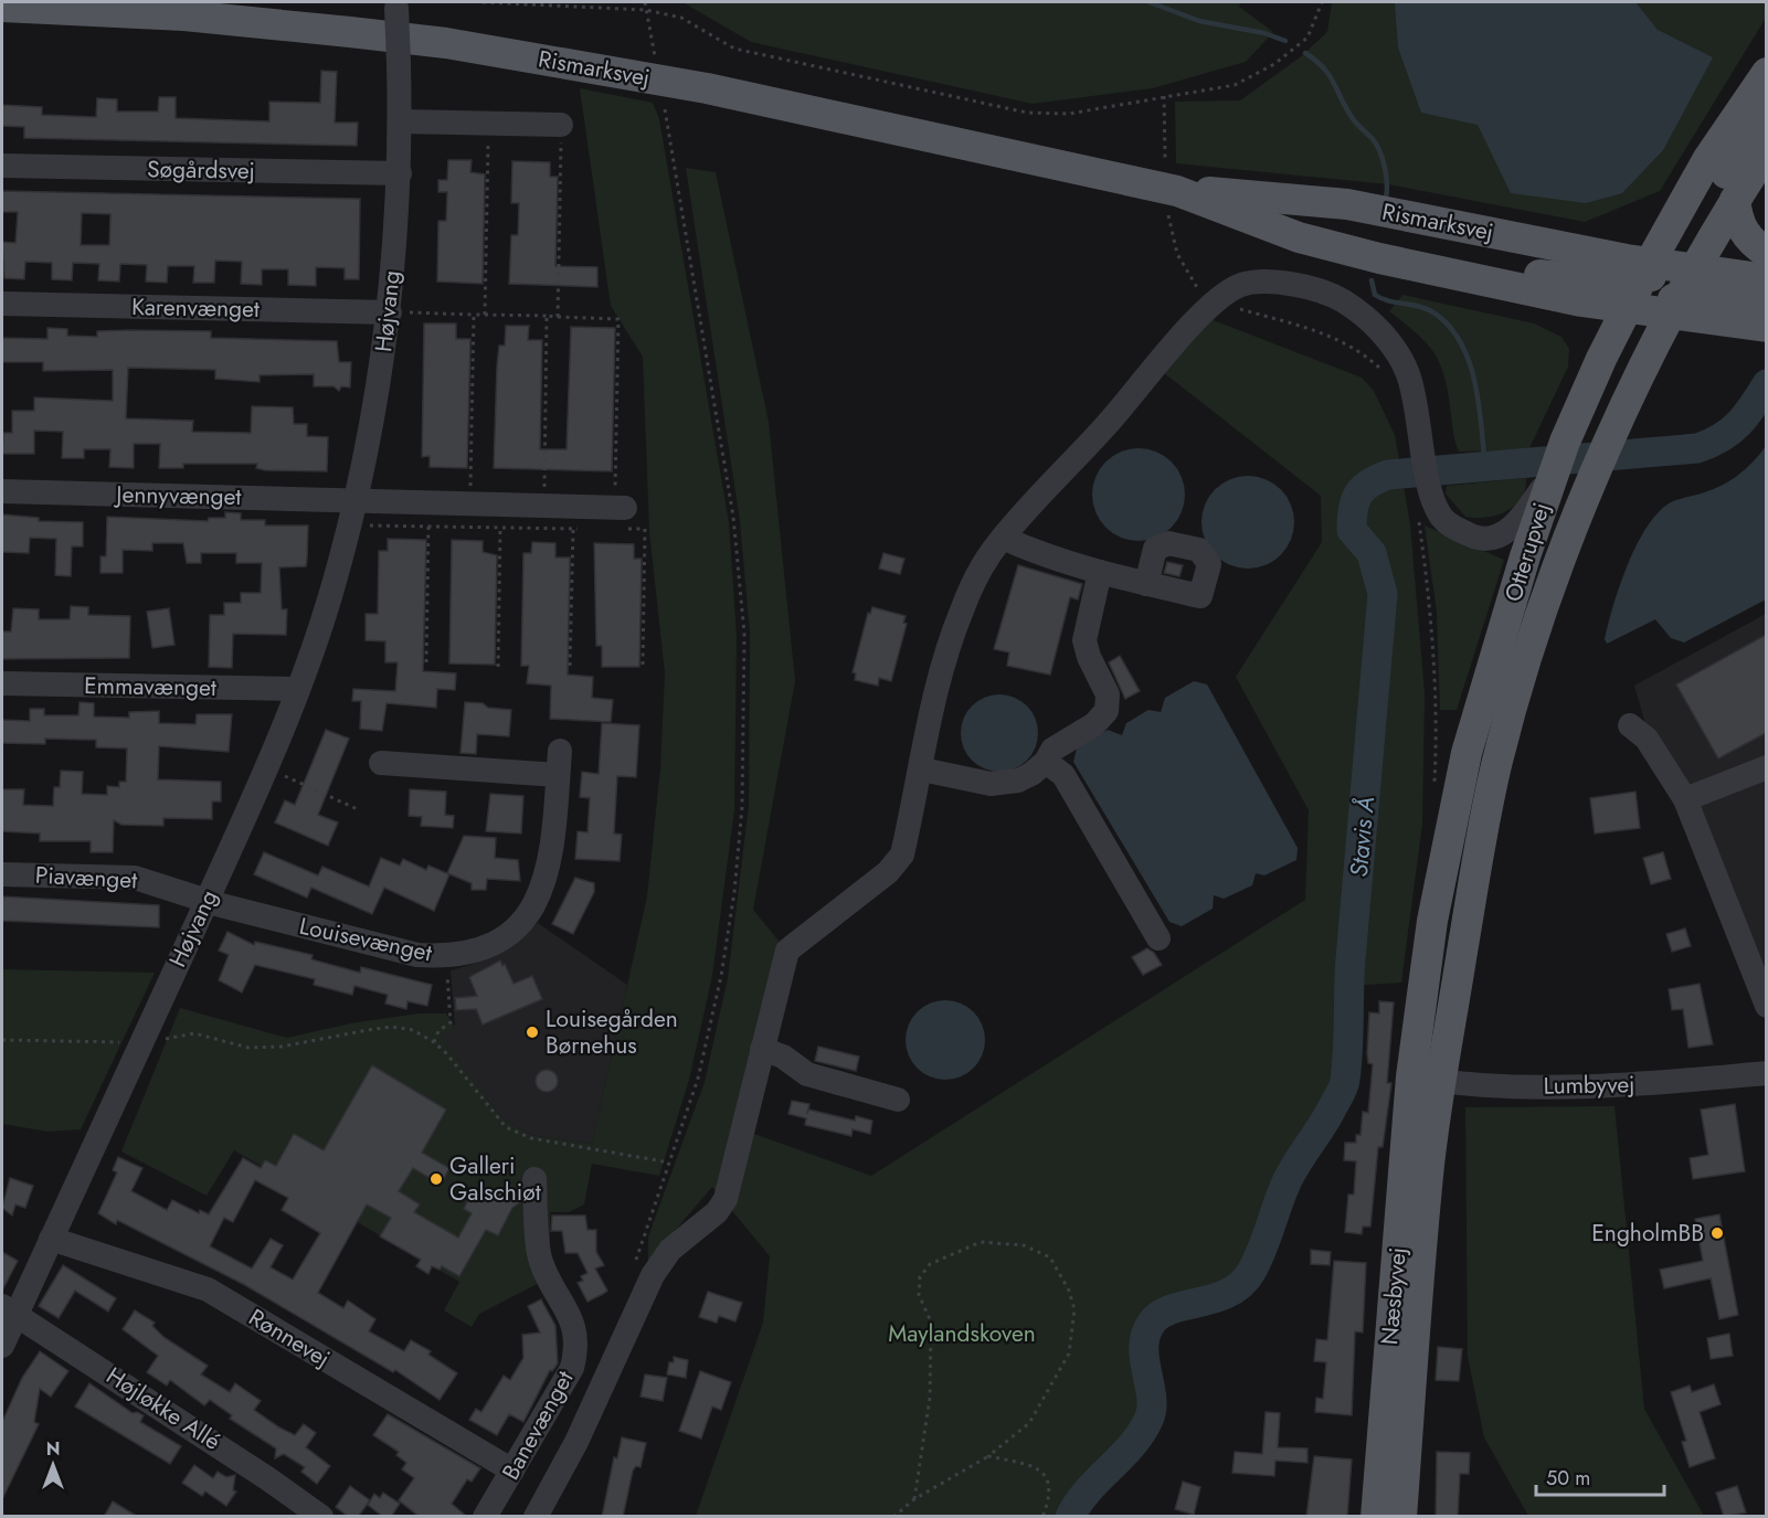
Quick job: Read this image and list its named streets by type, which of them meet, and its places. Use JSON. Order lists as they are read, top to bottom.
{
  "streets": {
    "main road": ["Rismarksvej", "Otterupvej", "Næsbyvej"],
    "street": [
      "Søgårdsvej",
      "Karenvænget",
      "Højvang",
      "Jennyvænget",
      "Emmavænget",
      "Piavænget",
      "Louisevænget",
      "Lumbyvej",
      "Rønnevej",
      "Højløkke Allé",
      "Banevænget"
    ]
  },
  "crossings": [
    ["Rismarksvej", "Otterupvej"],
    ["Søgårdsvej", "Højvang"],
    ["Karenvænget", "Højvang"],
    ["Højvang", "Jennyvænget"],
    ["Højvang", "Emmavænget"],
    ["Højvang", "Piavænget"],
    ["Højvang", "Louisevænget"],
    ["Højvang", "Rønnevej"],
    ["Højvang", "Højløkke Allé"],
    ["Otterupvej", "Lumbyvej"],
    ["Otterupvej", "Næsbyvej"],
    ["Piavænget", "Louisevænget"],
    ["Lumbyvej", "Næsbyvej"],
    ["Rønnevej", "Banevænget"]
  ],
  "water": ["Stavis Å"],
  "parks": ["Maylandskoven"],
  "places": ["Louisegården Børnehus", "Galleri Galschiøt", "EngholmBB"],
  "scale_bar": "50 m",
  "north": "top"
}
